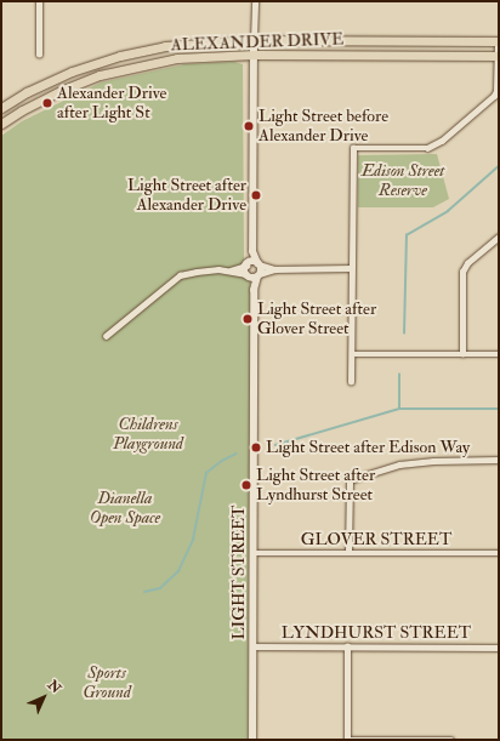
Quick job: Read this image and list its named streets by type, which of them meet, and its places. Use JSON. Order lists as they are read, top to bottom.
{
  "streets": {
    "main road": ["ALEXANDER DRIVE"],
    "street": ["GLOVER STREET", "LIGHT STREET", "LYNDHURST STREET"]
  },
  "crossings": [
    ["GLOVER STREET", "LIGHT STREET"],
    ["LIGHT STREET", "LYNDHURST STREET"]
  ],
  "parks": [
    "Edison Street Reserve",
    "Childrens Playground",
    "Dianella Open Space",
    "Sports Ground"
  ],
  "places": [
    "Alexander Drive after Light St",
    "Light Street before Alexander Drive",
    "Light Street after Alexander Drive",
    "Light Street after Glover Street",
    "Light Street after Edison Way",
    "Light Street after Lyndhurst Street"
  ],
  "north": "top right"
}
